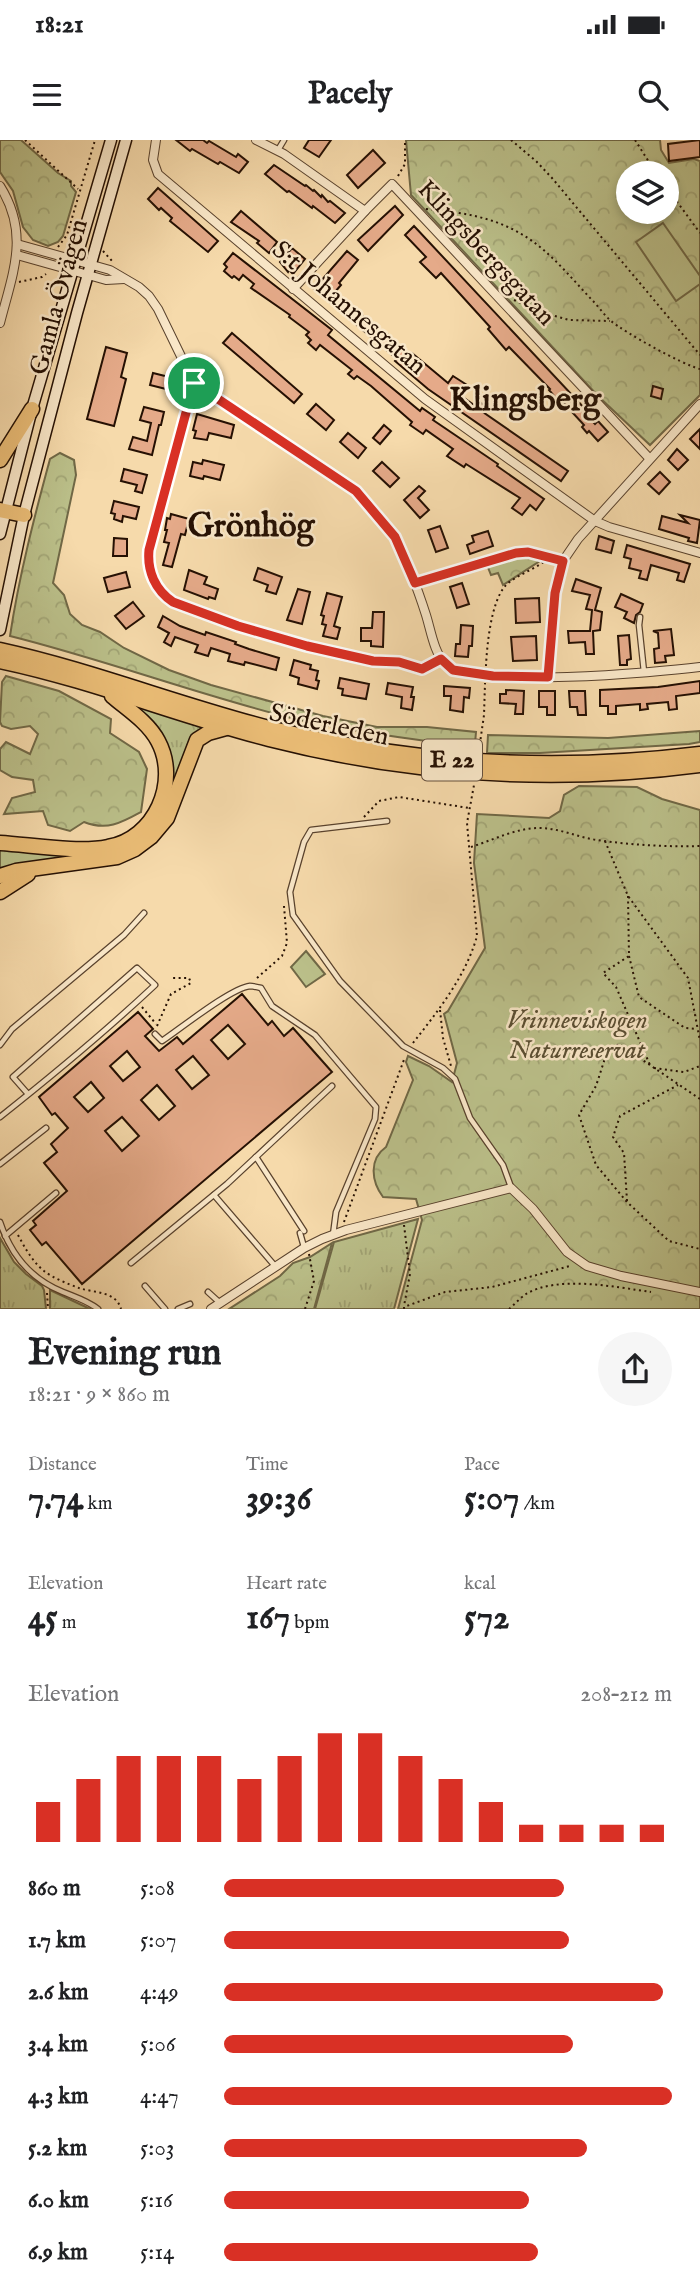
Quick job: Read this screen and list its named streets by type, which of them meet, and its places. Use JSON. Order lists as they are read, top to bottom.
{
  "streets": {
    "highway": ["Söderleden", "E 22"],
    "main road": ["Gamla Övägen"],
    "street": ["Klingsbergsgatan", "S:t Johannesgatan"]
  },
  "crossings": [
    ["Klingsbergsgatan", "S:t Johannesgatan"]
  ],
  "districts": ["Klingsberg", "Grönhög"],
  "parks": ["Vrinneviskogen Naturreservat"],
  "page": {
    "status": "18:21",
    "header": "Pacely",
    "heading": ["Evening run", "18:21 · 9 × 860 m"],
    "stats": [
      ["Distance", "7.74 km"],
      ["Time", "39:36"],
      ["Pace", "5:07 /km"],
      ["Elevation", "45 m"],
      ["Heart rate", "167 bpm"],
      ["kcal", "572"]
    ],
    "chart": ["Elevation", "208–212 m"],
    "list": [
      {
        "name": "860 m",
        "note": "5:08"
      },
      {
        "name": "1.7 km",
        "note": "5:07"
      },
      {
        "name": "2.6 km",
        "note": "4:49"
      },
      {
        "name": "3.4 km",
        "note": "5:06"
      },
      {
        "name": "4.3 km",
        "note": "4:47"
      },
      {
        "name": "5.2 km",
        "note": "5:03"
      },
      {
        "name": "6.0 km",
        "note": "5:16"
      },
      {
        "name": "6.9 km",
        "note": "5:14"
      }
    ]
  }
}
